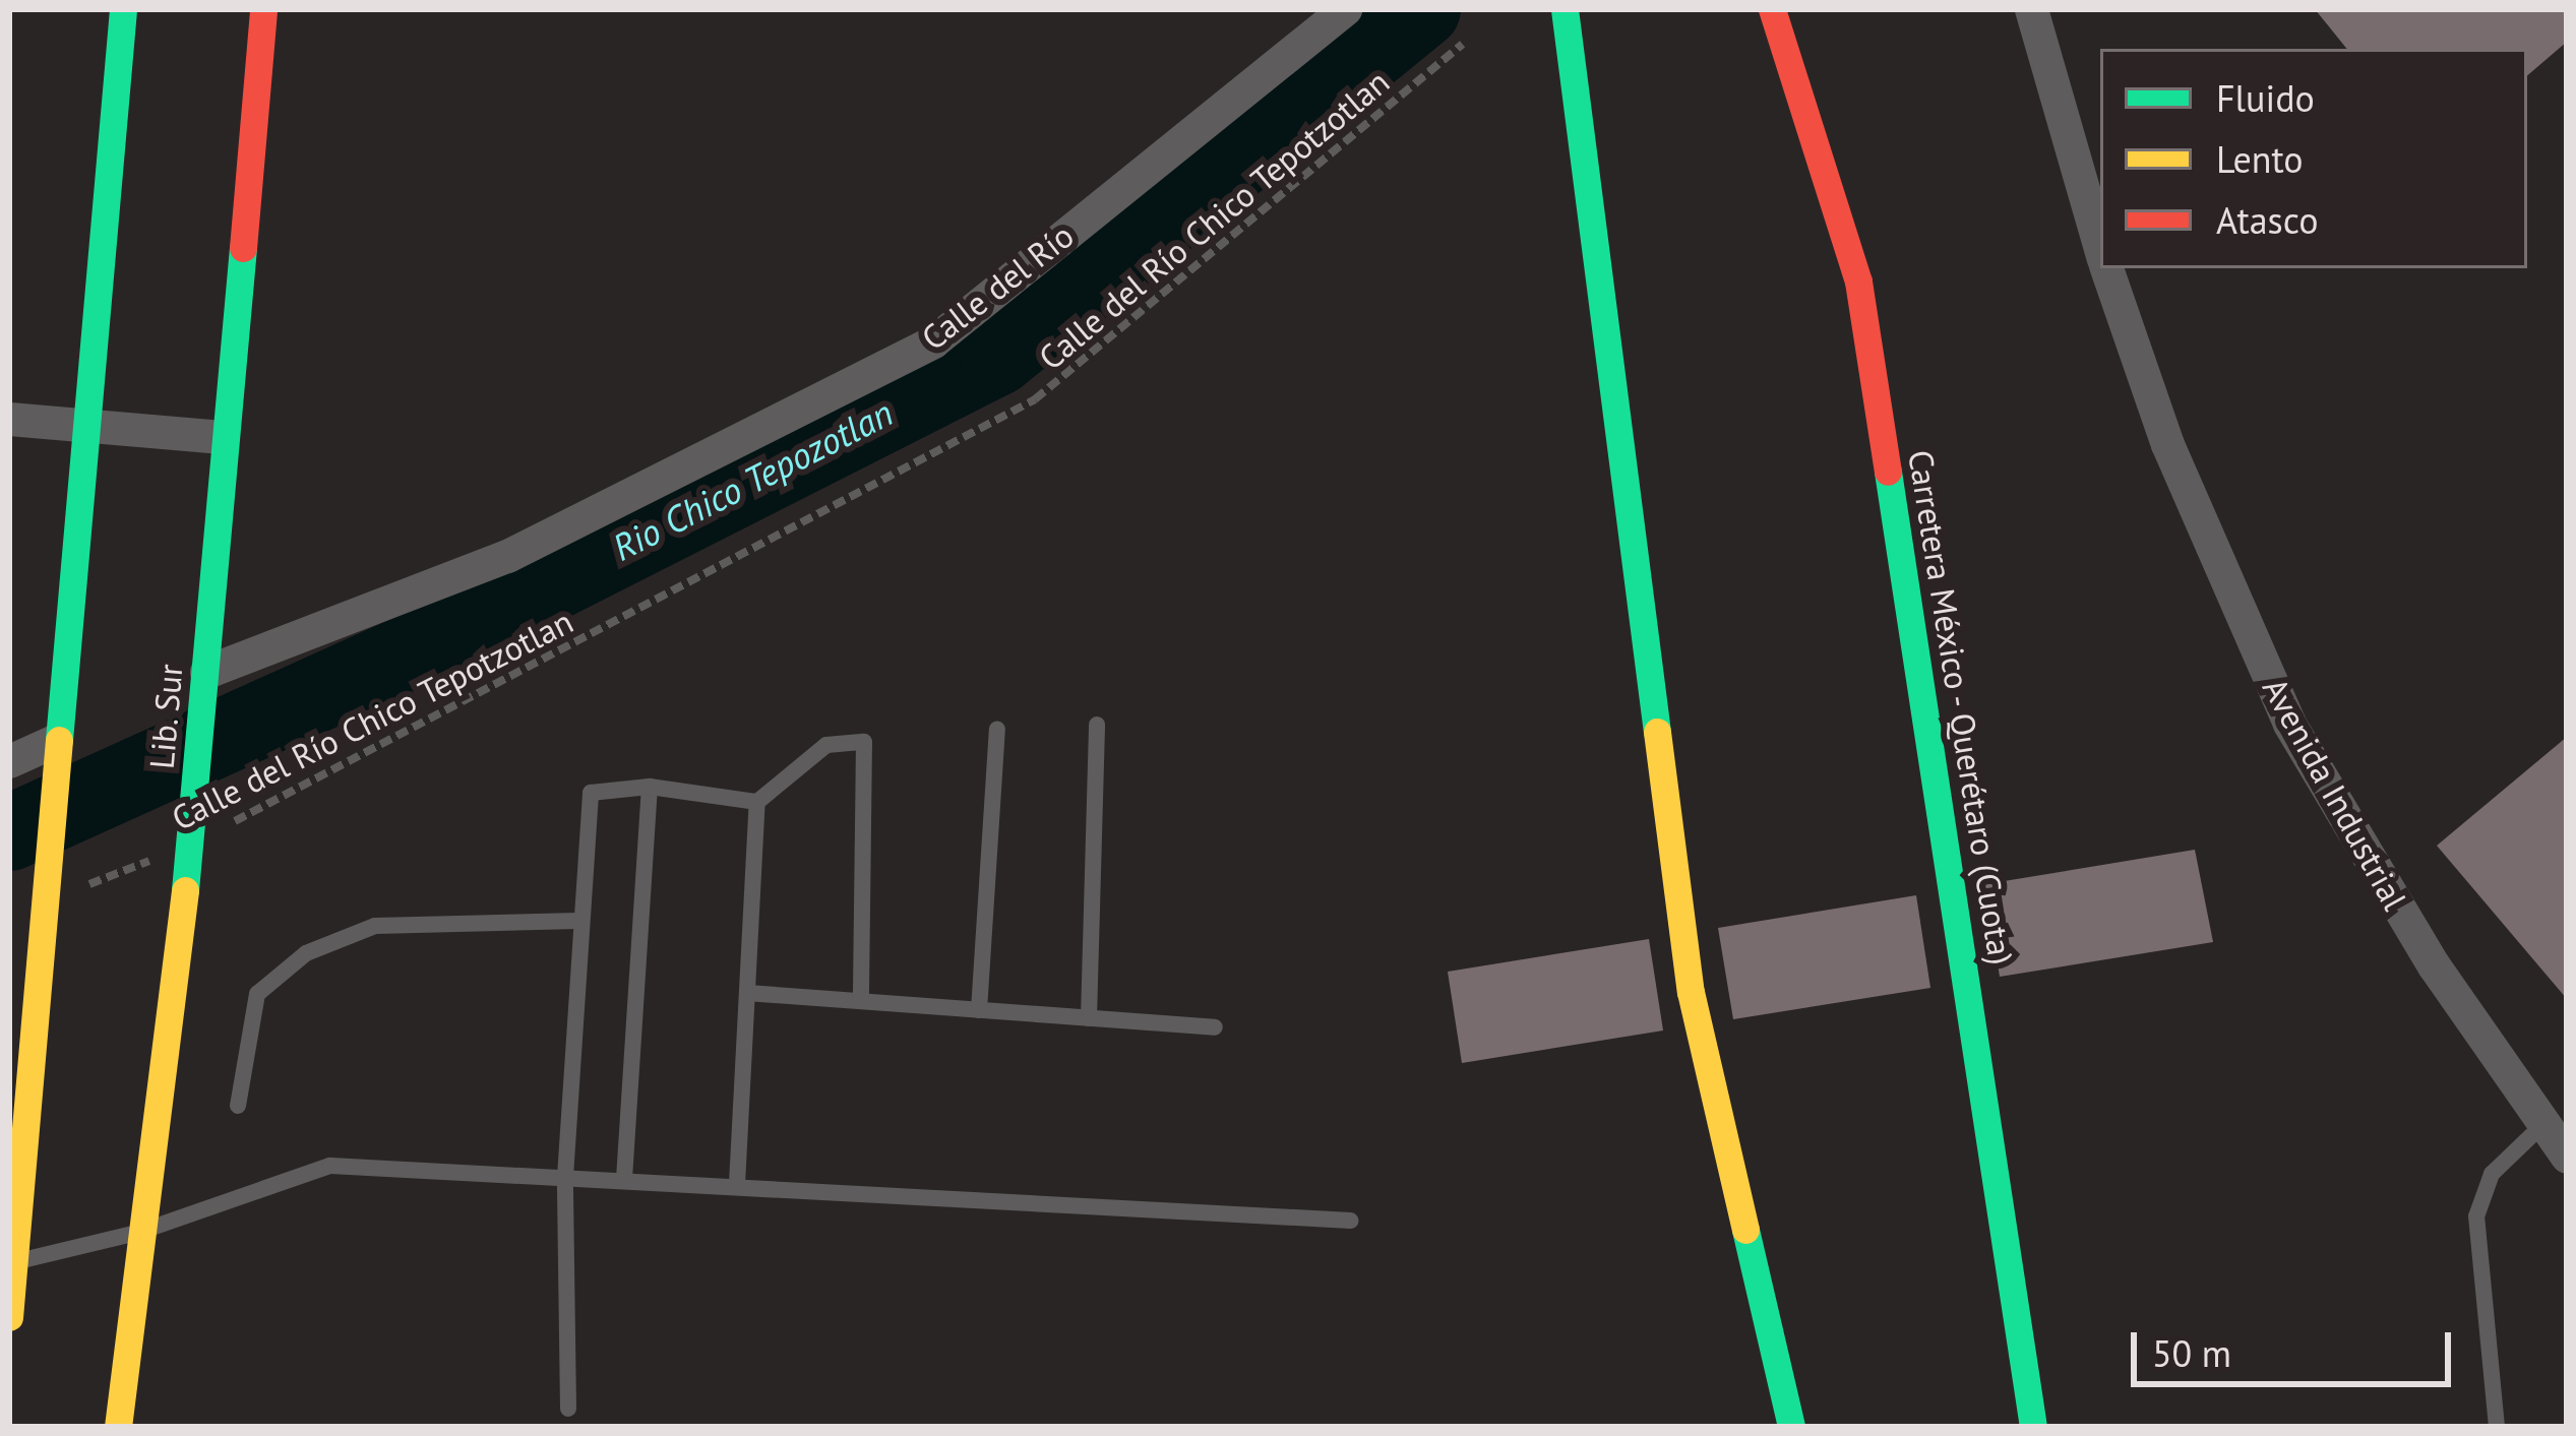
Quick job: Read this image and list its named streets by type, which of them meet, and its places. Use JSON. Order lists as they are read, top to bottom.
{
  "streets": {
    "main road": ["Carretera México - Querétaro (Cuota)", "Lib. Sur"],
    "street": ["Calle del Río", "Avenida Industrial"],
    "path": ["Calle del Río Chico Tepotzotlan"]
  },
  "crossings": [
    ["Calle del Río Chico Tepotzotlan", "Lib. Sur"],
    ["Calle del Río", "Lib. Sur"]
  ],
  "water": ["Rio Chico Tepozotlan"],
  "legend": ["Fluido", "Lento", "Atasco"],
  "scale_bar": "50 m"
}
